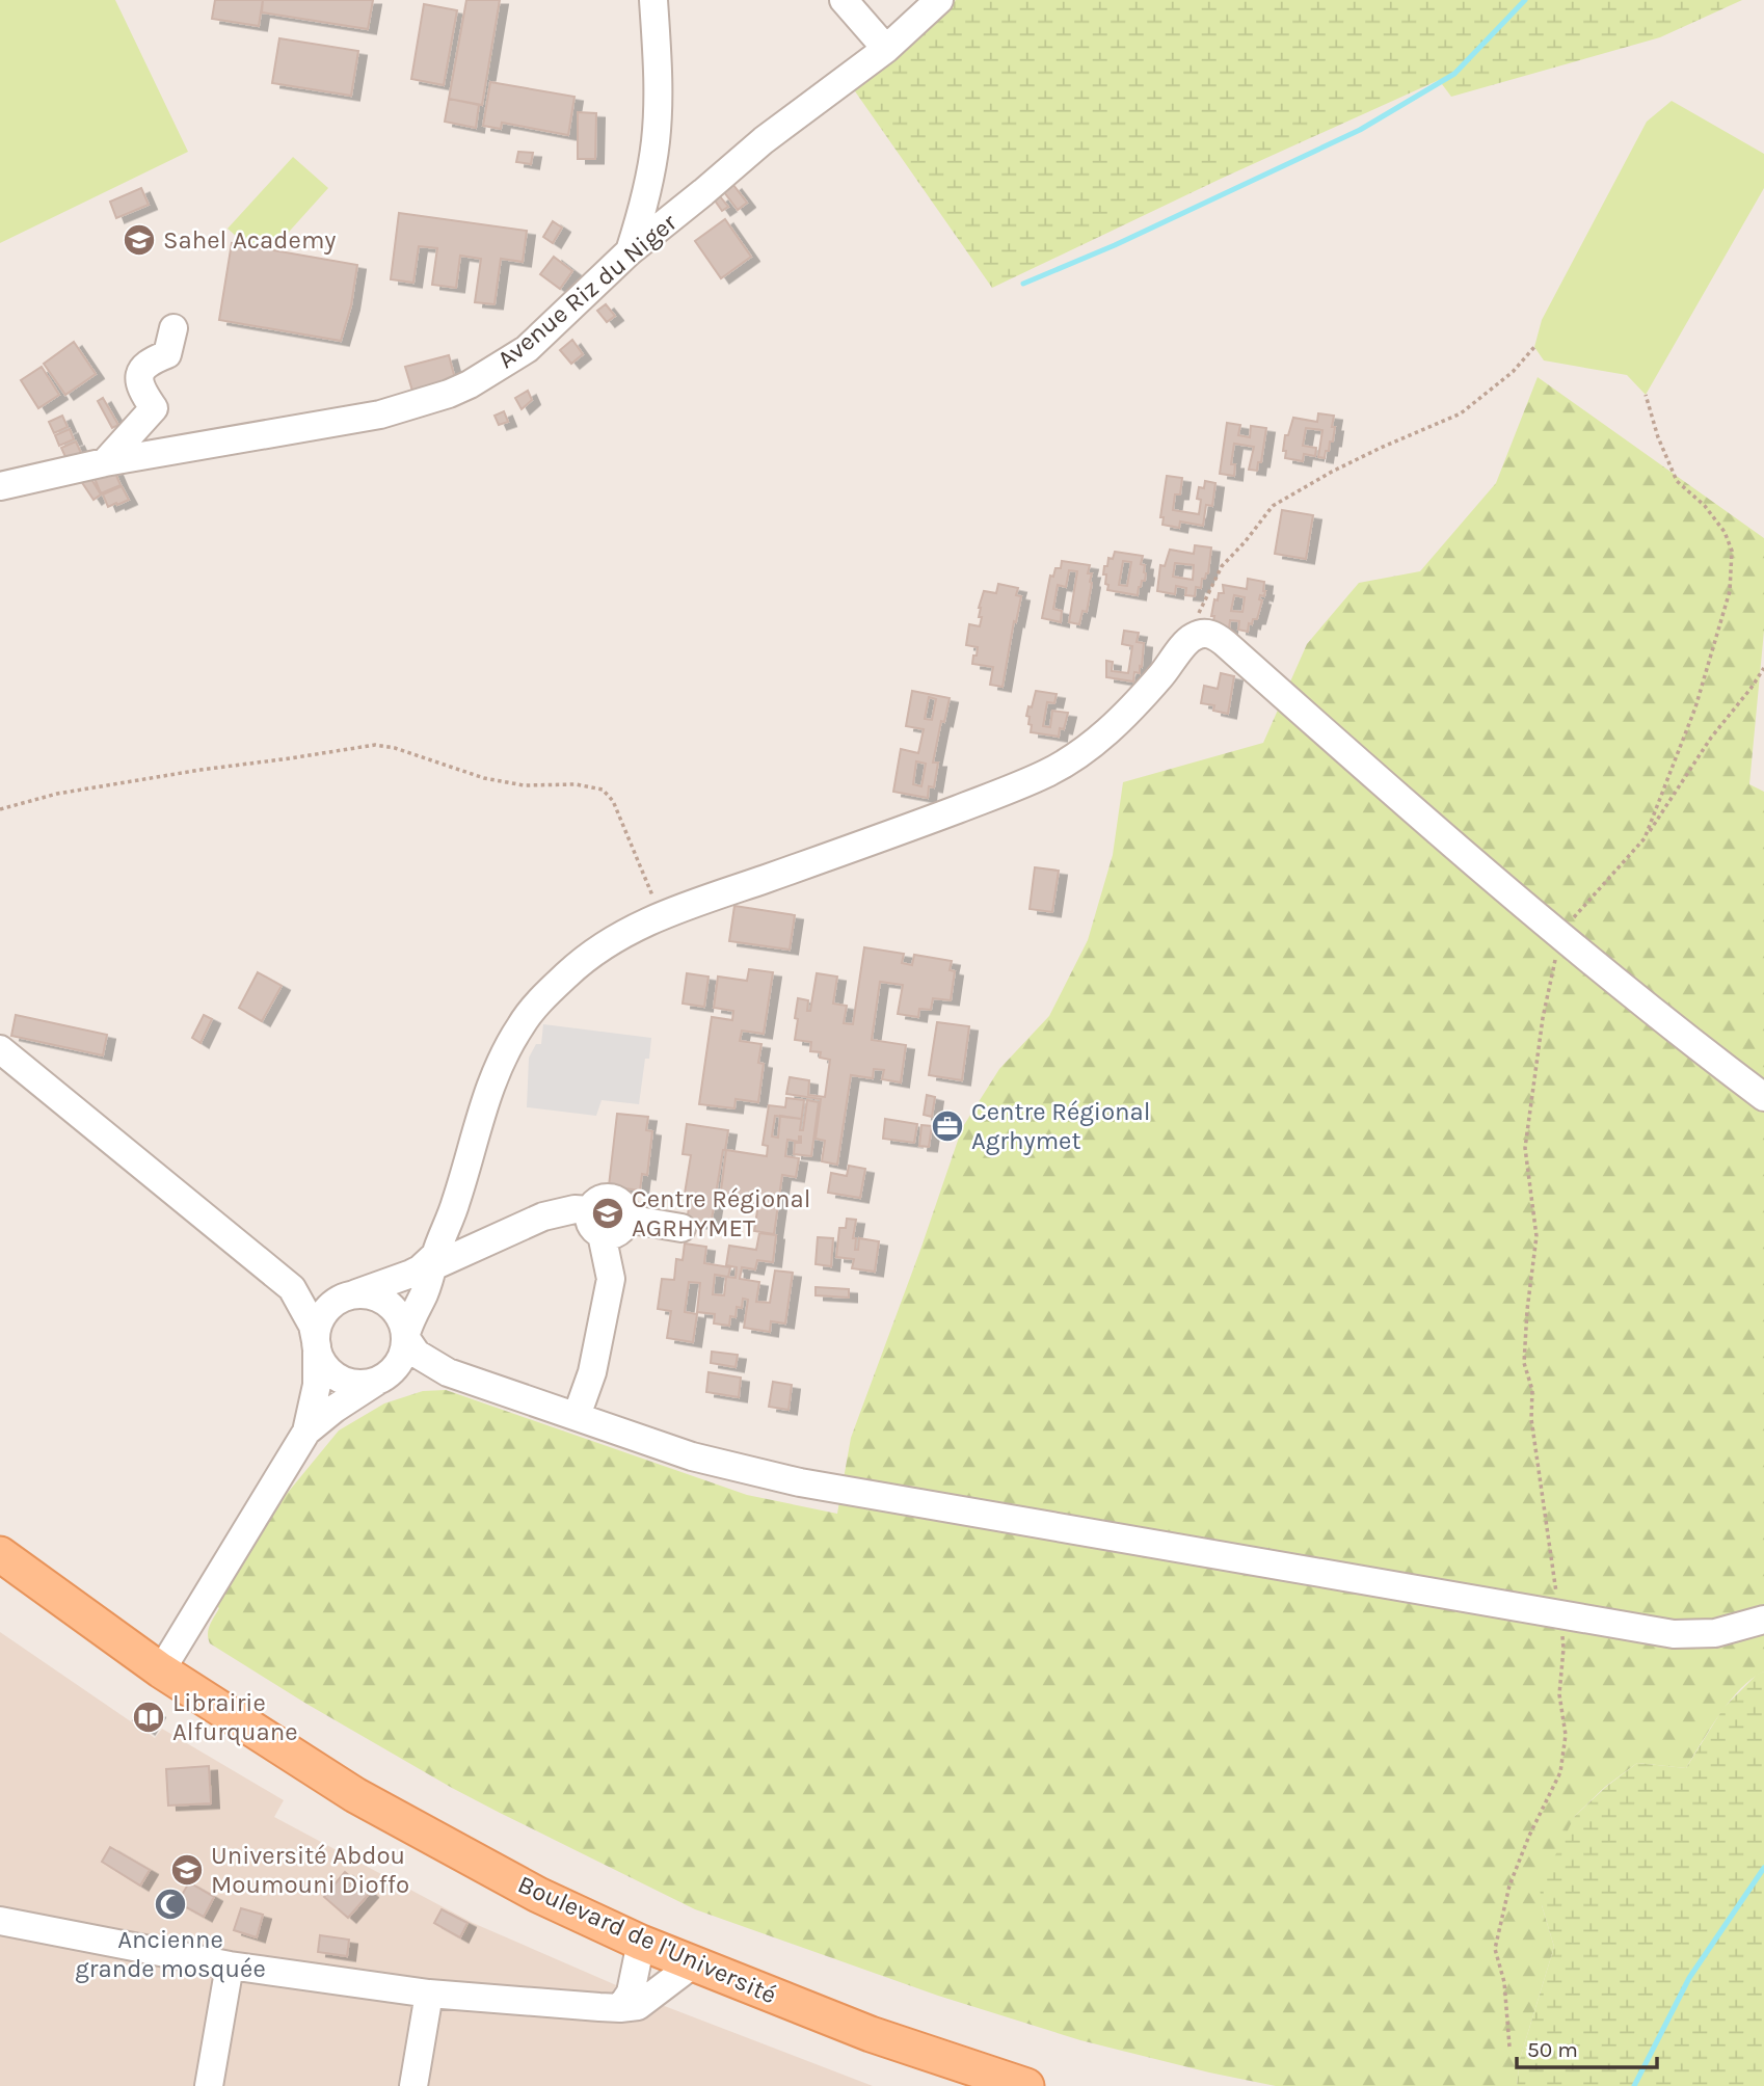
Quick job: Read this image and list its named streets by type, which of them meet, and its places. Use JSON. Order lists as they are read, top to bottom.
{
  "streets": {
    "main road": ["Boulevard de l'Université"],
    "street": ["Avenue Riz du Niger"]
  },
  "places": {
    "school or university": ["Sahel Academy", "Centre Régional AGRHYMET", "Université Abdou Moumouni Dioffo"],
    "office": ["Centre Régional Agrhymet"],
    "library": ["Librairie Alfurquane"],
    "mosque": ["Ancienne grande mosquée"]
  },
  "scale_bar": "50 m"
}
